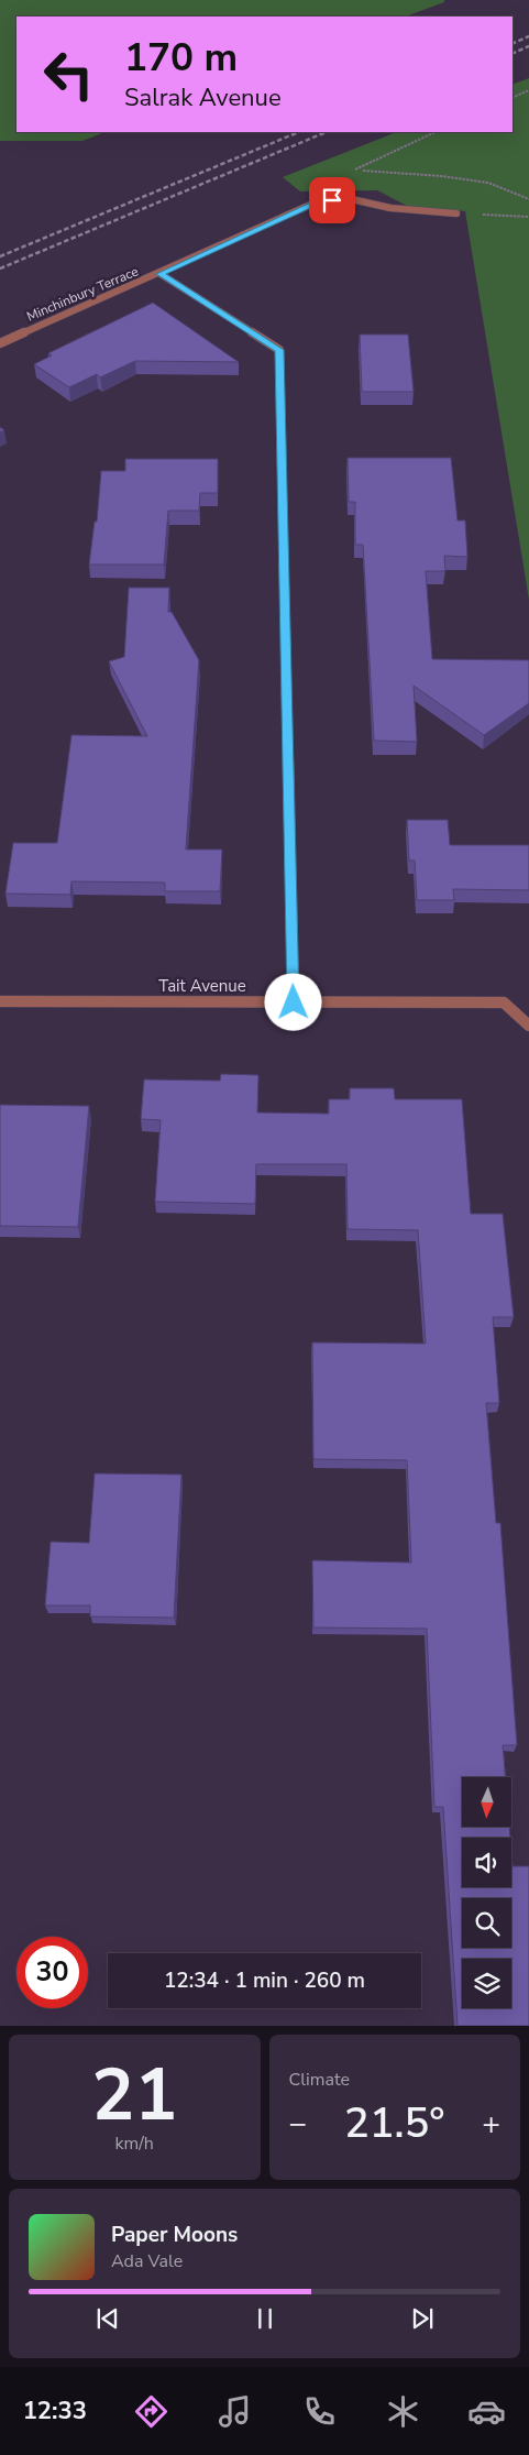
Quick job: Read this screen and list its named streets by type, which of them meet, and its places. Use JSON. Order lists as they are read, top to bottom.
{
  "streets": {
    "street": ["Minchinbury Terrace", "Tait Avenue"]
  },
  "north": "bottom",
  "page": {
    "turn": ["170 m", "Salrak Avenue"],
    "limit": "30",
    "trip": "12:34 · 1 min · 260 m",
    "tile": [
      ["21", "km/h"],
      "Climate"
    ],
    "heat": ["−", "21.5°", "+"],
    "song": ["Paper Moons", "Ada Vale"],
    "tabs": "12:33"
  }
}
